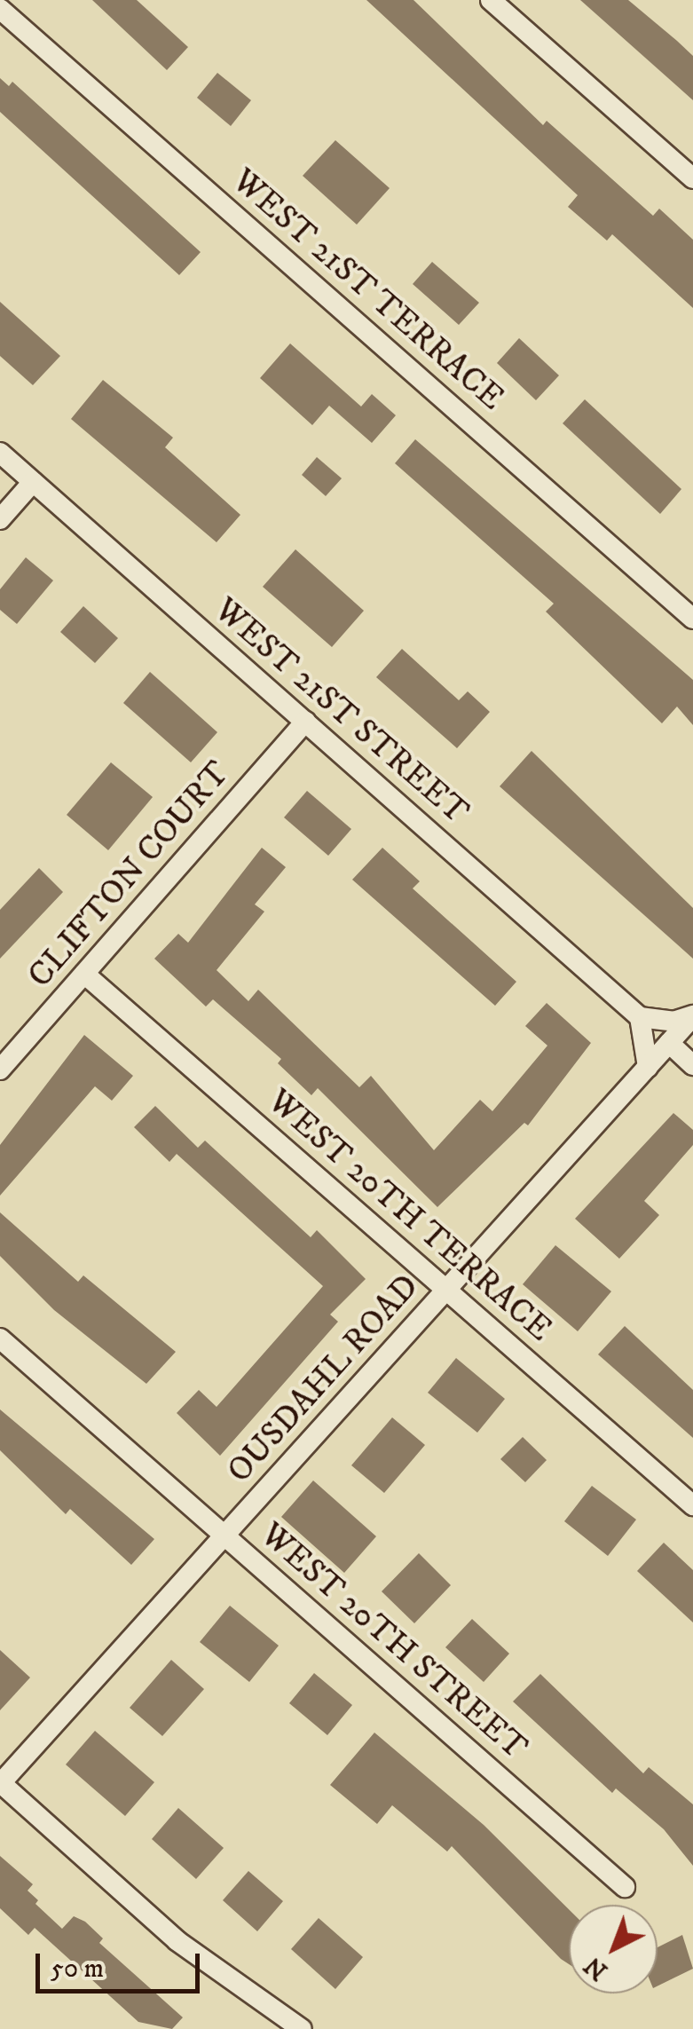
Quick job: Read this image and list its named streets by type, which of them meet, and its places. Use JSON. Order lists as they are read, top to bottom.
{
  "streets": {
    "street": [
      "WEST 21ST TERRACE",
      "WEST 21ST STREET",
      "CLIFTON COURT",
      "WEST 20TH TERRACE",
      "OUSDAHL ROAD",
      "WEST 20TH STREET"
    ]
  },
  "crossings": [
    ["WEST 21ST STREET", "CLIFTON COURT"],
    ["CLIFTON COURT", "WEST 20TH TERRACE"],
    ["WEST 20TH TERRACE", "OUSDAHL ROAD"],
    ["OUSDAHL ROAD", "WEST 20TH STREET"]
  ],
  "scale_bar": "50 m",
  "north": "bottom left"
}
